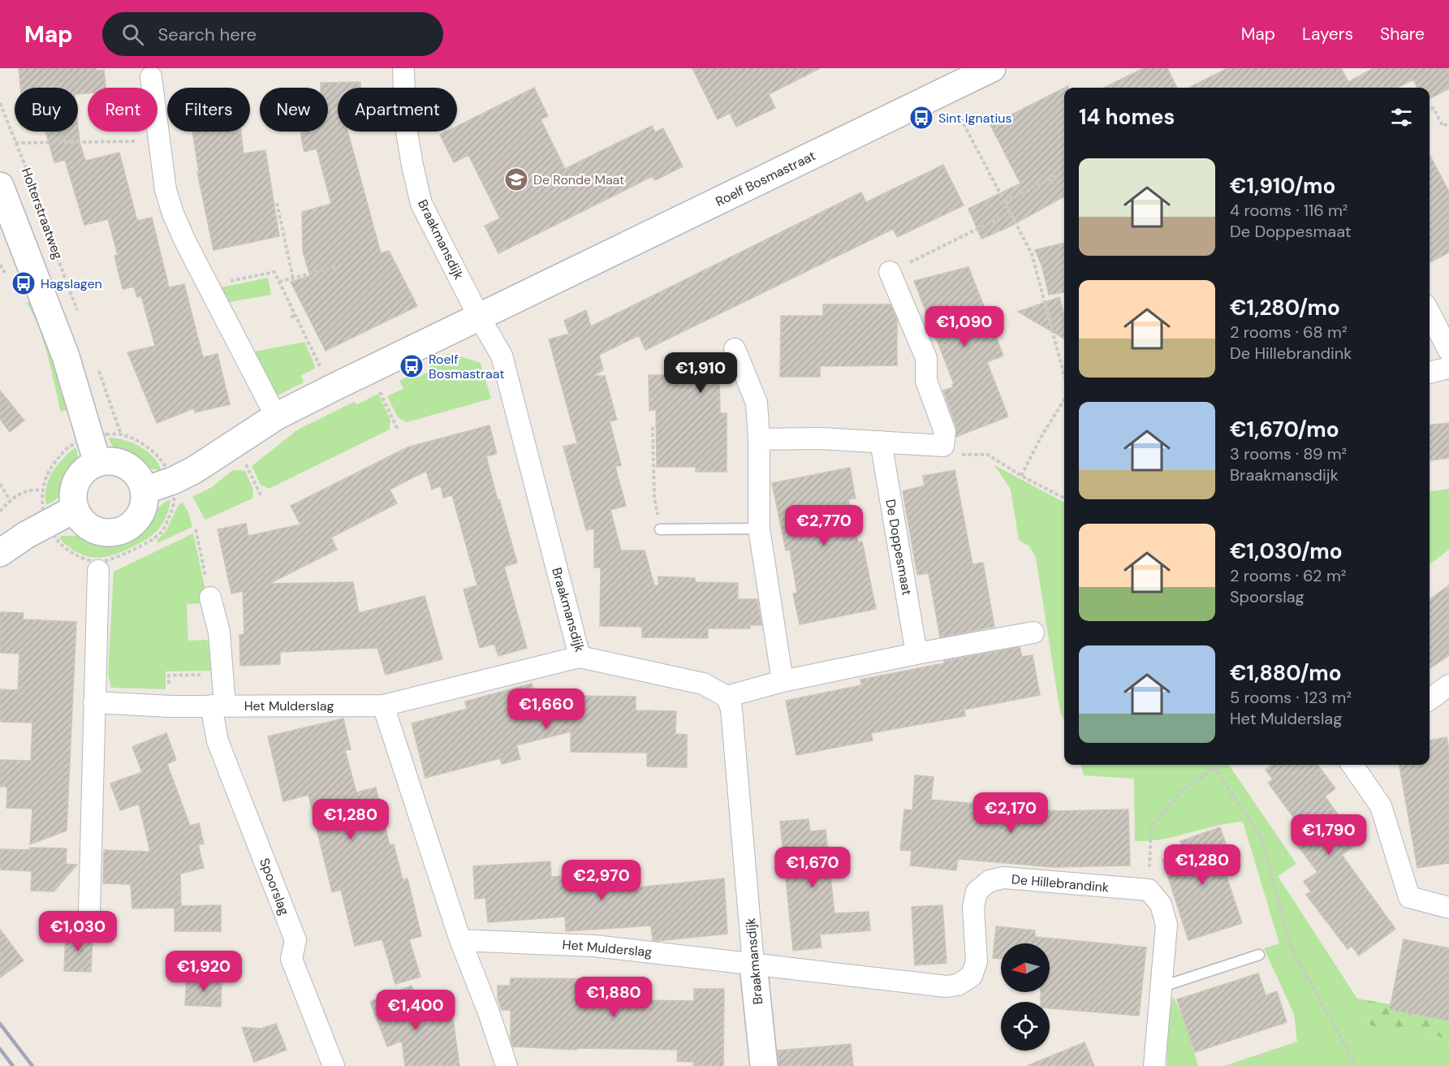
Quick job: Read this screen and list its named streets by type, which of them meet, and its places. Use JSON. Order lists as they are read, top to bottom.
{
  "streets": {
    "main road": ["Roelf Bosmastraat", "Braakmansdijk"],
    "street": [
      "De Doppesmaat",
      "Het Mulderslag",
      "De Hillebrandink",
      "Spoorslag"
    ],
    "path": ["Holterstraatweg"]
  },
  "crossings": [
    ["Roelf Bosmastraat", "Braakmansdijk"],
    ["Braakmansdijk", "Het Mulderslag"],
    ["Braakmansdijk", "De Hillebrandink"],
    ["Het Mulderslag", "De Hillebrandink"],
    ["Het Mulderslag", "Spoorslag"]
  ],
  "places": {
    "bus stop": ["Sint Ignatius", "Hagslagen", "Roelf Bosmastraat"],
    "school or university": ["De Ronde Maat"]
  },
  "north": "left",
  "page": {
    "header": "Map",
    "search": "Search here",
    "nav": ["Map", "Layers", "Share"],
    "chip": [
      "Buy",
      "Rent",
      "Filters",
      "New",
      "Apartment"
    ],
    "heading": "14 homes",
    "list": [
      {
        "name": "€1,910/mo",
        "note": "4 rooms · 116 m² · De Doppesmaat"
      },
      {
        "name": "€1,280/mo",
        "note": "2 rooms · 68 m² · De Hillebrandink"
      },
      {
        "name": "€1,670/mo",
        "note": "3 rooms · 89 m² · Braakmansdijk"
      },
      {
        "name": "€1,030/mo",
        "note": "2 rooms · 62 m² · Spoorslag"
      },
      {
        "name": "€1,880/mo",
        "note": "5 rooms · 123 m² · Het Mulderslag"
      }
    ],
    "price": [
      "€1,090",
      "€1,910",
      "€2,770",
      "€1,660",
      "€2,170",
      "€1,280",
      "€1,790",
      "€1,280",
      "€1,670",
      "€2,970",
      "€1,030",
      "€1,920",
      "€1,880",
      "€1,400"
    ]
  }
}
